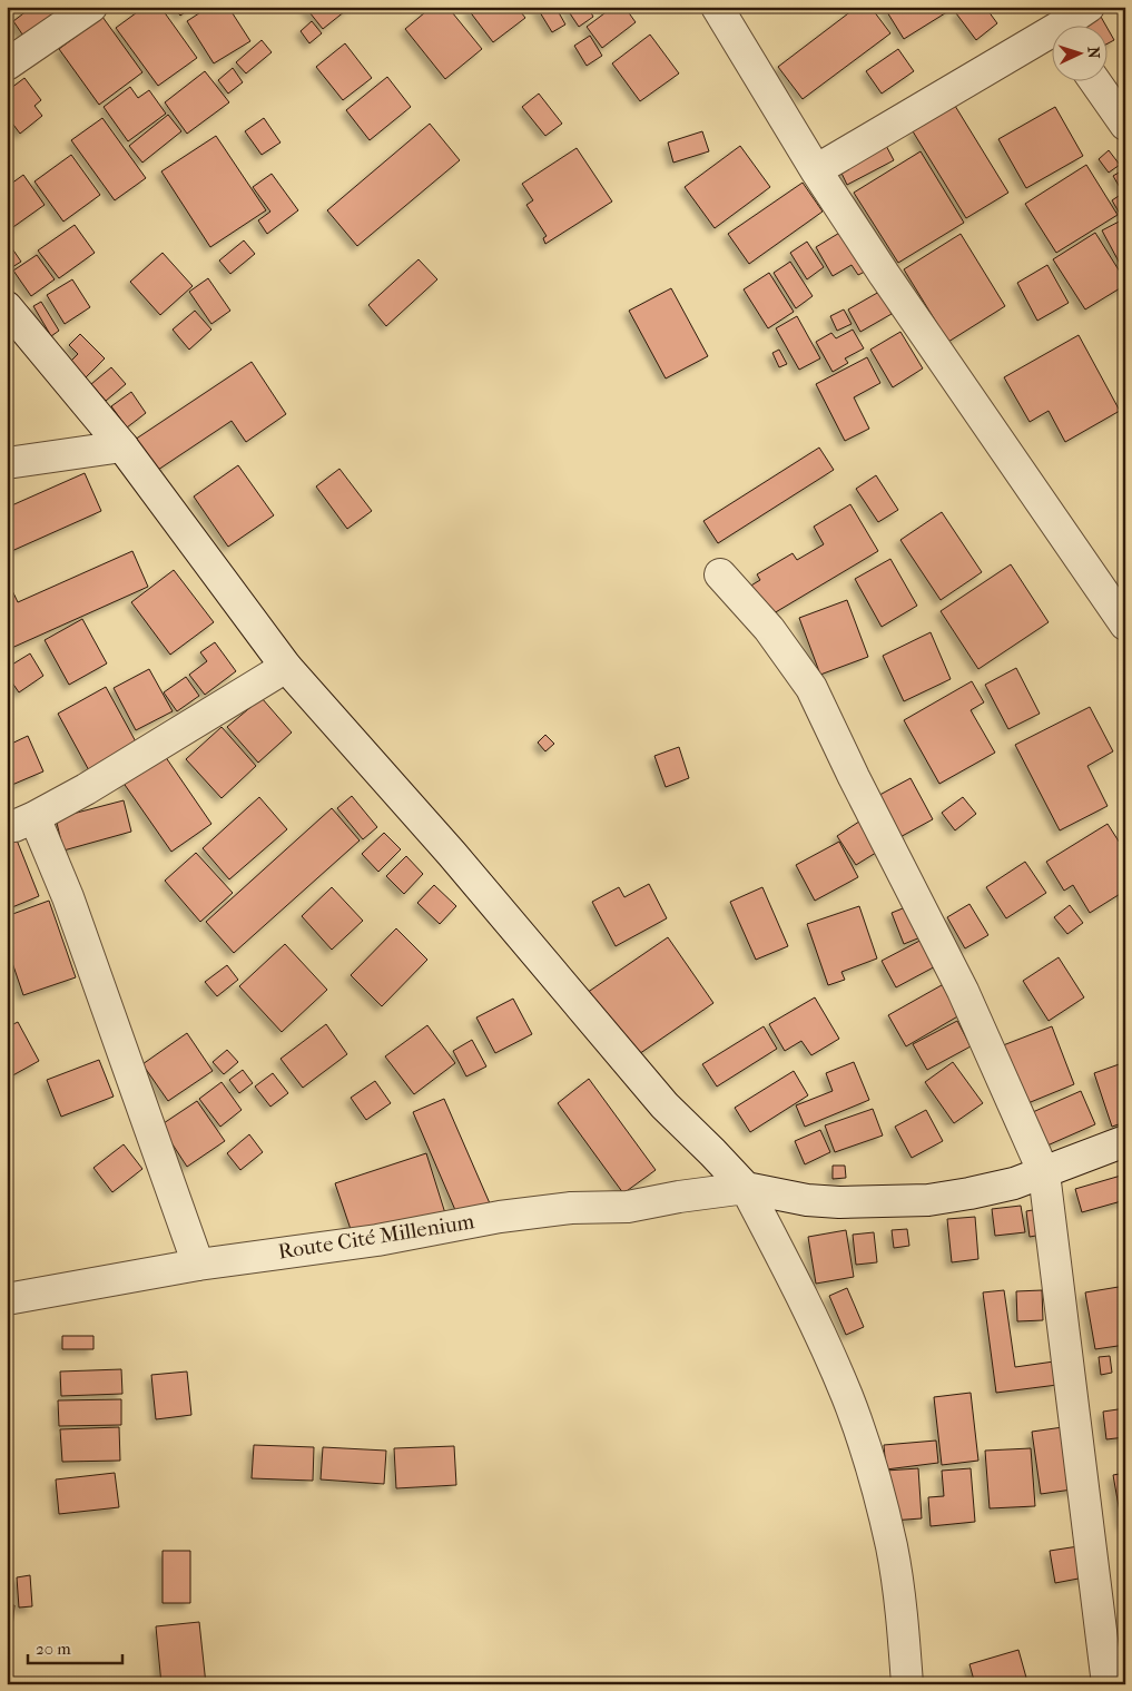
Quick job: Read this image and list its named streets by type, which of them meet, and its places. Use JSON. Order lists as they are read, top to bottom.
{
  "streets": {
    "street": ["Route Cité Millenium"]
  },
  "scale_bar": "20 m",
  "north": "right"
}
